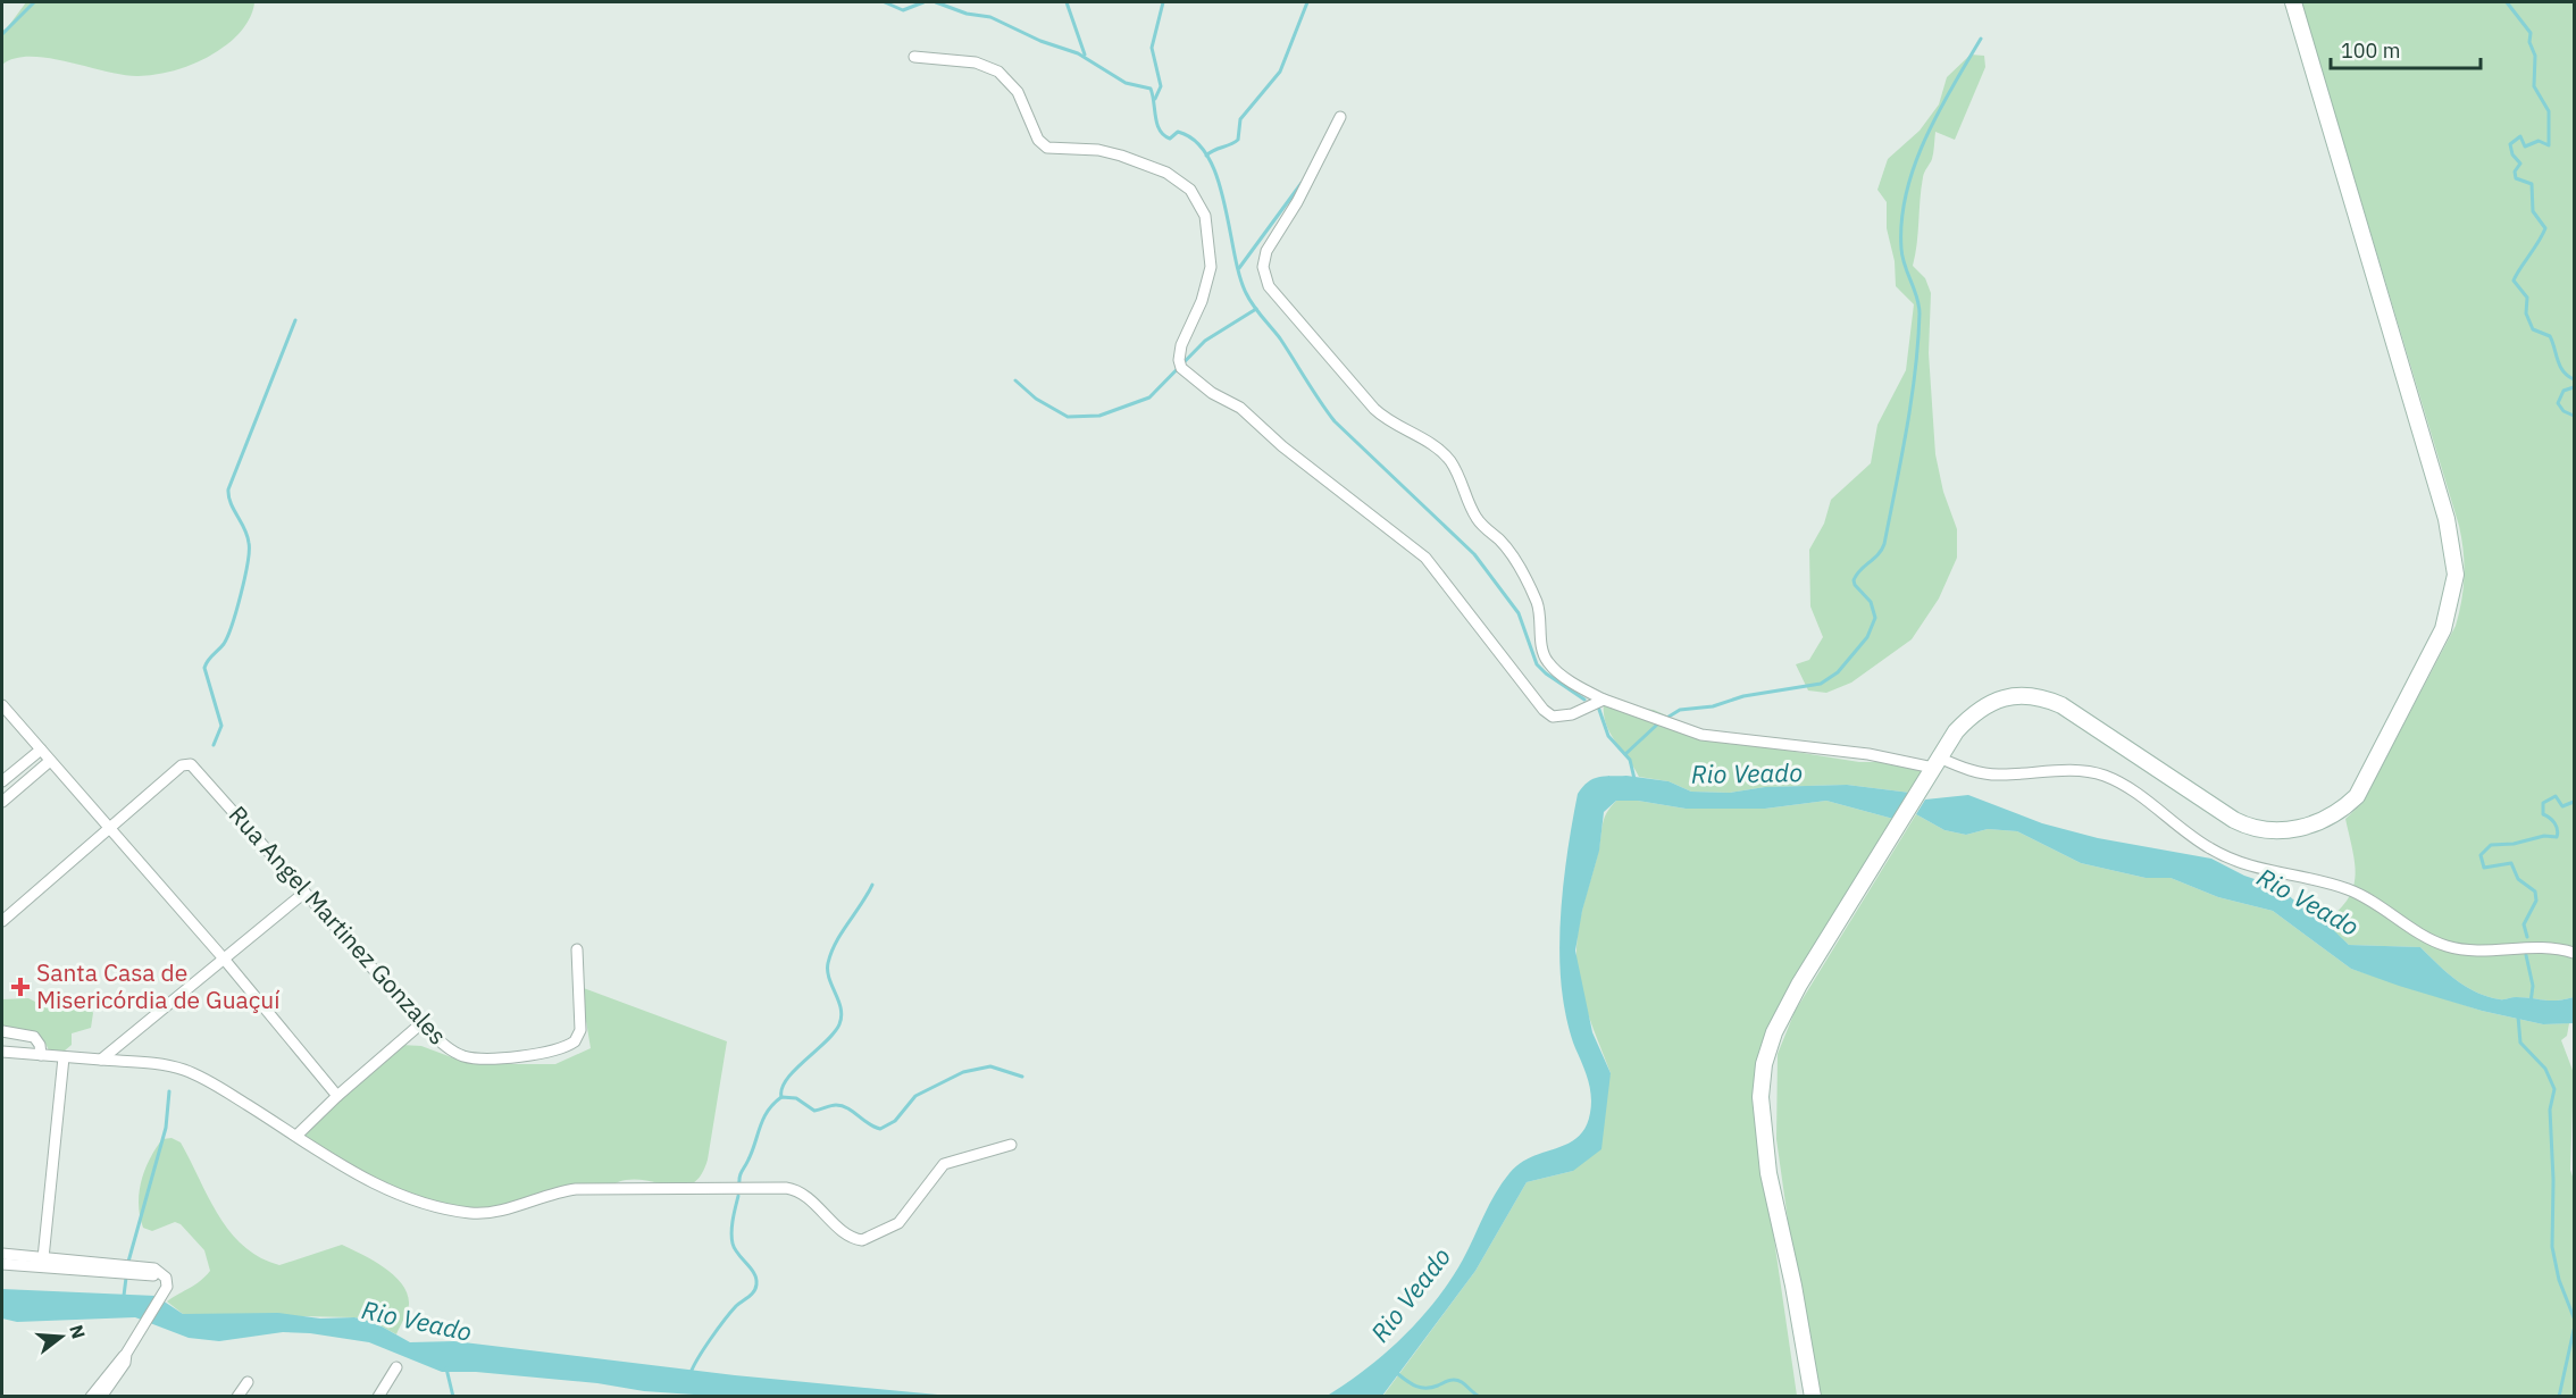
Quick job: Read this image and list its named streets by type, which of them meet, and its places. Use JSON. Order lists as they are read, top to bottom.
{
  "streets": {
    "street": ["Rua Angel Martinez Gonzales"]
  },
  "water": ["Rio Veado"],
  "places": {
    "health": ["Santa Casa de Misericórdia de Guaçuí"]
  },
  "scale_bar": "100 m",
  "north": "right"
}
